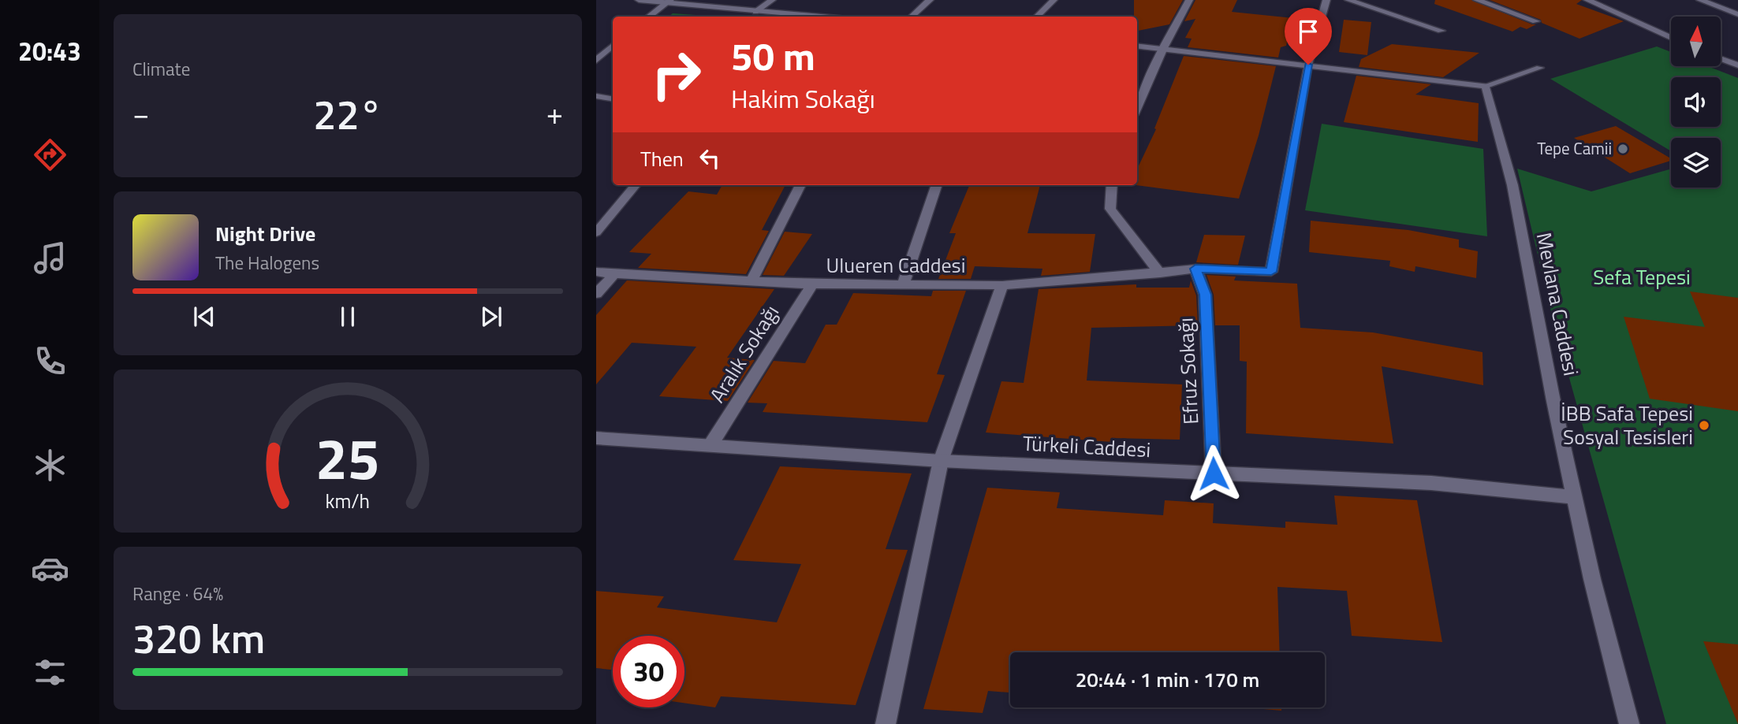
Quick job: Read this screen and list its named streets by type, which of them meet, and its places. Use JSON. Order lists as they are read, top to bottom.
{
  "streets": {
    "street": [
      "Ulueren Caddesi",
      "Mevlana Caddesi",
      "Aralık Sokağı",
      "Efruz Sokağı",
      "Türkeli Caddesi"
    ]
  },
  "crossings": [
    ["Ulueren Caddesi", "Aralık Sokağı"],
    ["Ulueren Caddesi", "Efruz Sokağı"],
    ["Mevlana Caddesi", "Türkeli Caddesi"],
    ["Aralık Sokağı", "Türkeli Caddesi"],
    ["Efruz Sokağı", "Türkeli Caddesi"]
  ],
  "parks": ["Sefa Tepesi"],
  "places": ["Tepe Camii", "İBB Safa Tepesi Sosyal Tesisleri"],
  "north": "top",
  "page": {
    "tabs": "20:43",
    "tile": [
      "Climate",
      ["Range · 64%", "320 km"]
    ],
    "turn": ["50 m", "Hakim Sokağı"],
    "heat": ["−", "22°", "+"],
    "then": "Then",
    "song": ["Night Drive", "The Halogens"],
    "limit": "30",
    "trip": "20:44 · 1 min · 170 m",
    "gauge": ["25", "km/h"]
  }
}
